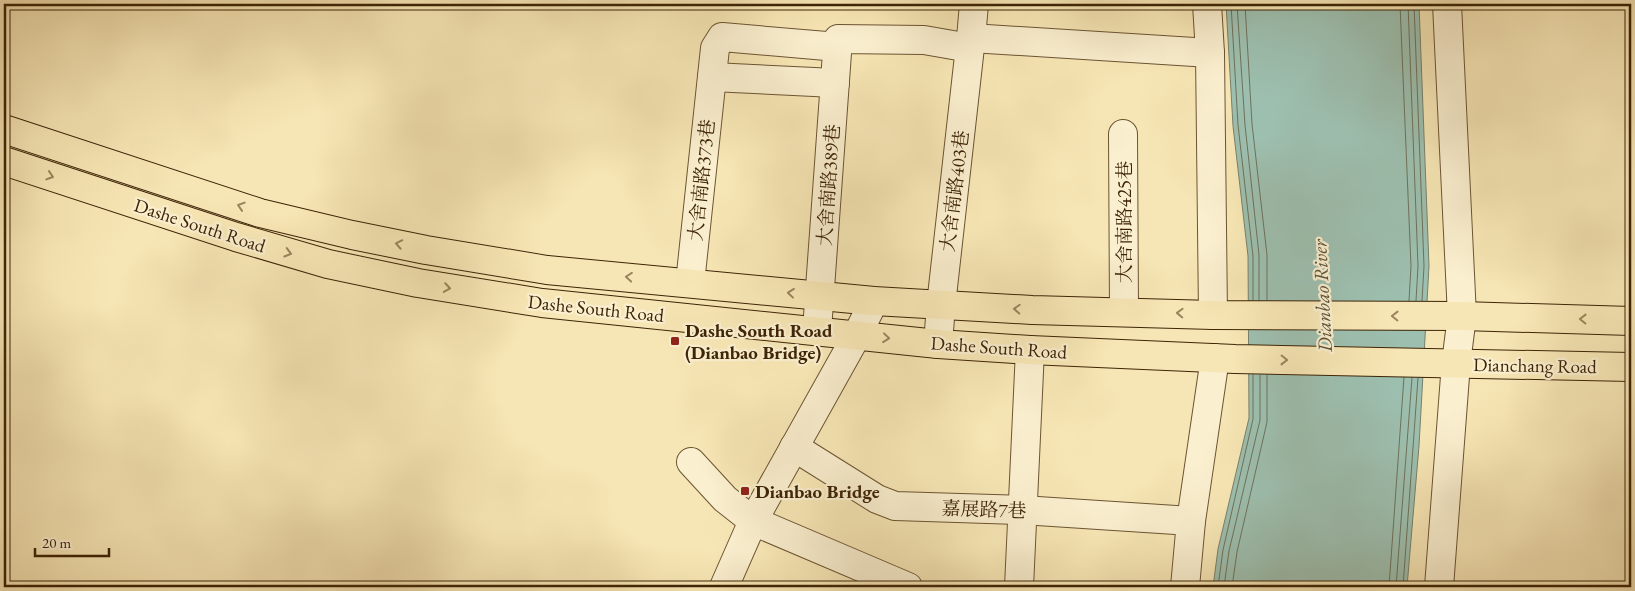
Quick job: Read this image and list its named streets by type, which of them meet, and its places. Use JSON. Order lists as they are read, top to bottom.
{
  "streets": {
    "main road": ["Dashe South Road", "Dianchang Road"],
    "street": [
      "大舍南路373巷",
      "大舍南路389巷",
      "大舍南路403巷",
      "大舍南路425巷",
      "嘉展路7巷"
    ]
  },
  "crossings": [
    ["大舍南路373巷", "大舍南路389巷"],
    ["大舍南路373巷", "Dashe South Road"],
    ["大舍南路389巷", "Dashe South Road"],
    ["大舍南路403巷", "Dashe South Road"],
    ["大舍南路425巷", "Dashe South Road"]
  ],
  "water": ["Dianbao River"],
  "places": {
    "transit": ["Dashe South Road (Dianbao Bridge)", "Dianbao Bridge"]
  },
  "scale_bar": "20 m"
}
